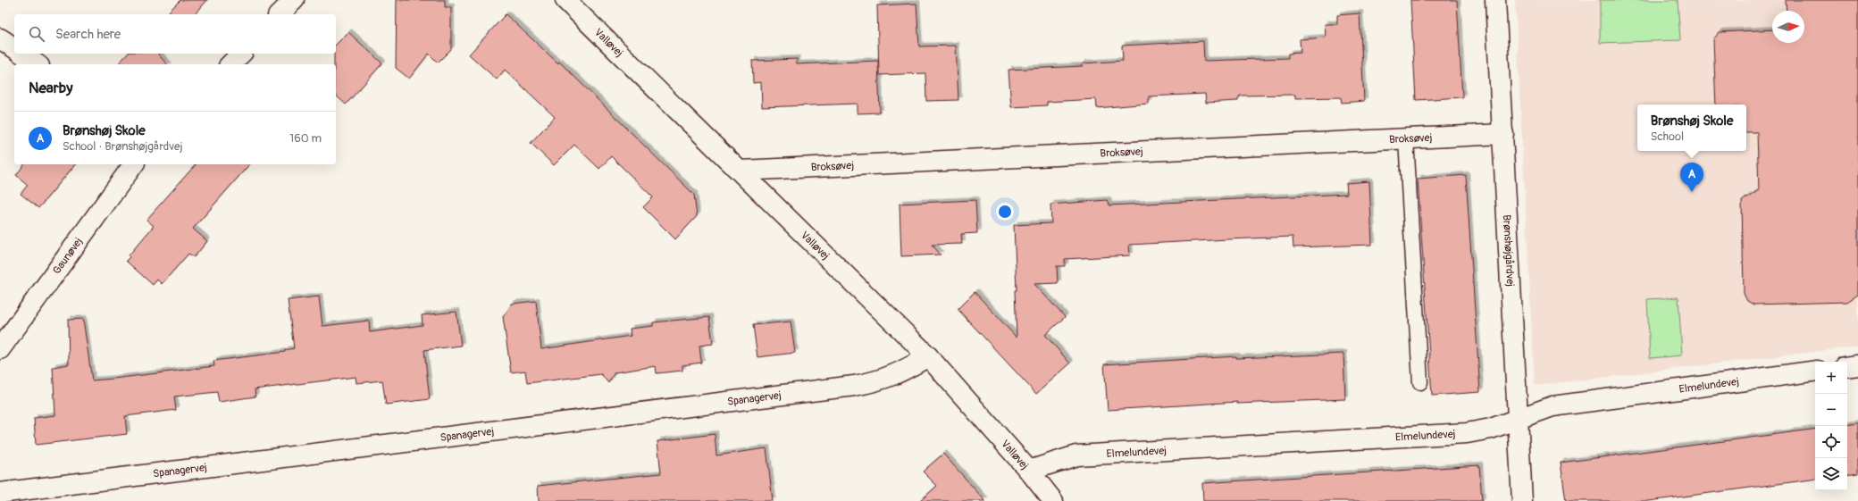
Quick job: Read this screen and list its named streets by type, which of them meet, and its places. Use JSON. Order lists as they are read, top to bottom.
{
  "streets": {
    "street": [
      "Valløvej",
      "Broksøvej",
      "Brønshøjgårdvej",
      "Gaunøvej",
      "Elmelundevej",
      "Spanagervej"
    ]
  },
  "crossings": [
    ["Valløvej", "Broksøvej"],
    ["Valløvej", "Elmelundevej"],
    ["Valløvej", "Spanagervej"],
    ["Broksøvej", "Brønshøjgårdvej"],
    ["Brønshøjgårdvej", "Elmelundevej"]
  ],
  "north": "right",
  "page": {
    "search": "Search here",
    "heading": "Nearby",
    "popup": ["Brønshøj Skole", "School"],
    "list": [
      {
        "mark": "A",
        "name": "Brønshøj Skole",
        "note": "School · Brønshøjgårdvej",
        "value": "160 m"
      }
    ],
    "pins": "A",
    "map_buttons": ["+", "−"]
  }
}
